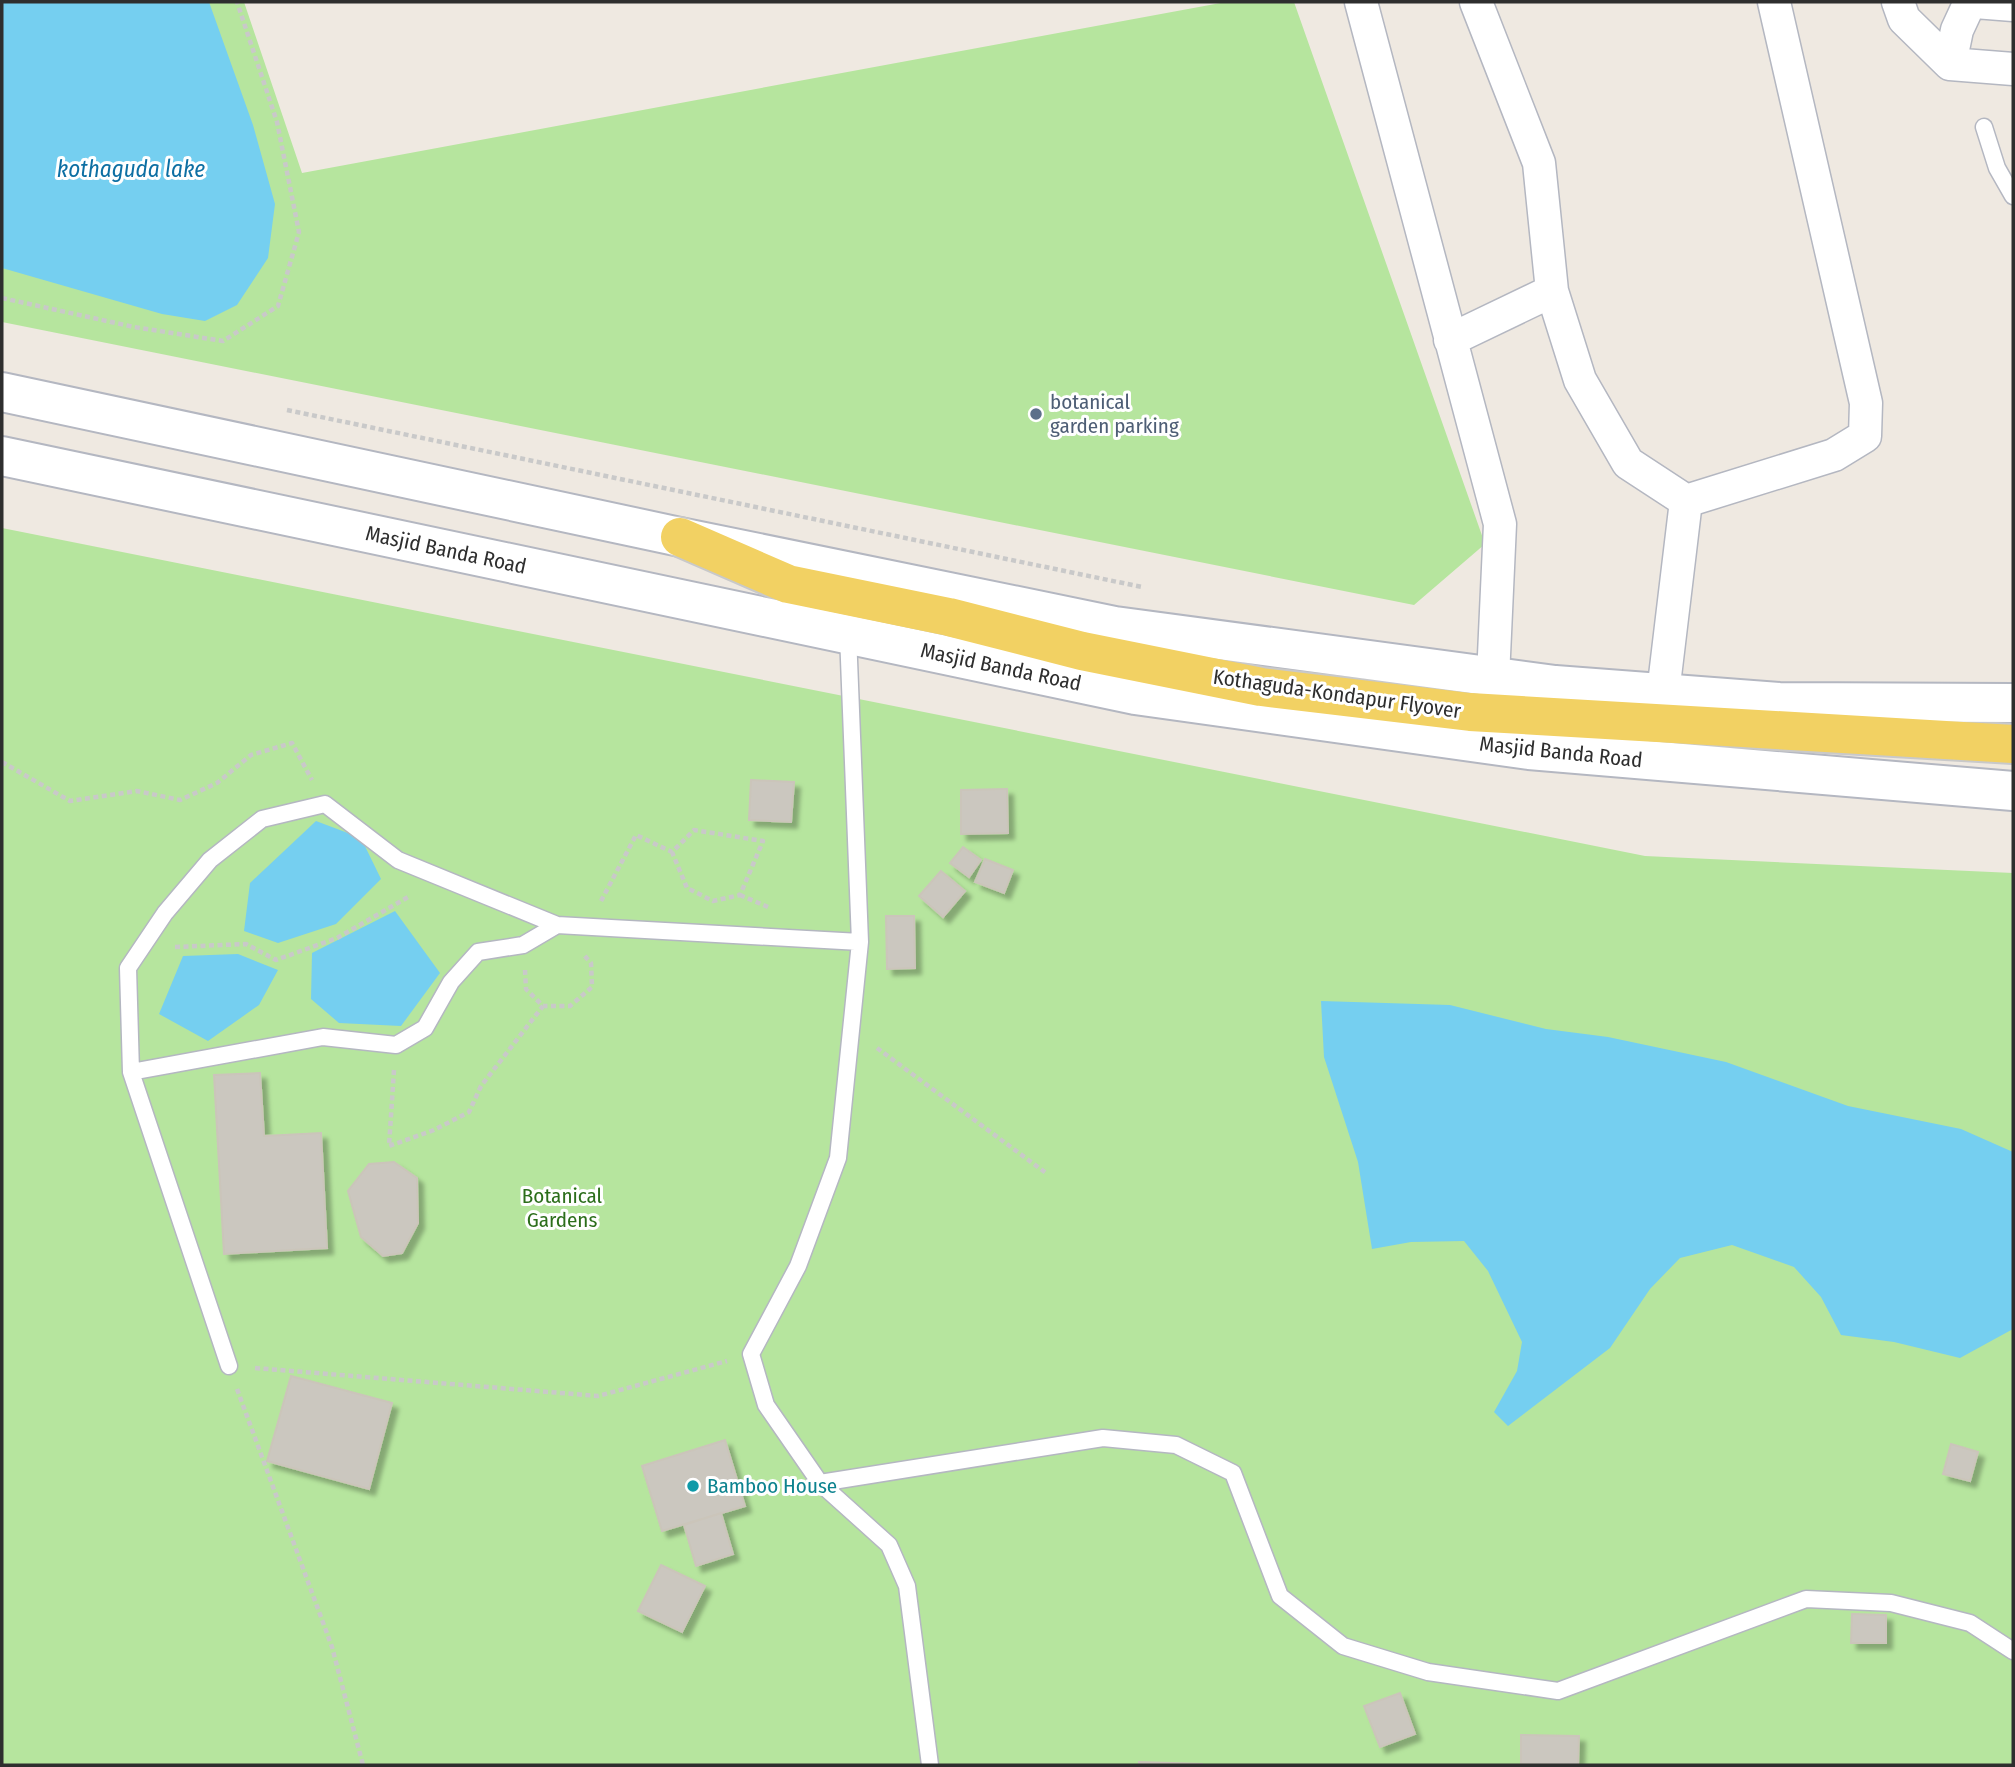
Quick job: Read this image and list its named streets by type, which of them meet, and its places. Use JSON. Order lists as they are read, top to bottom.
{
  "streets": {
    "main road": ["Masjid Banda Road", "Kothaguda-Kondapur Flyover"]
  },
  "water": ["kothaguda lake"],
  "parks": ["Botanical Gardens"],
  "places": ["botanical garden parking", "Bamboo House"]
}
